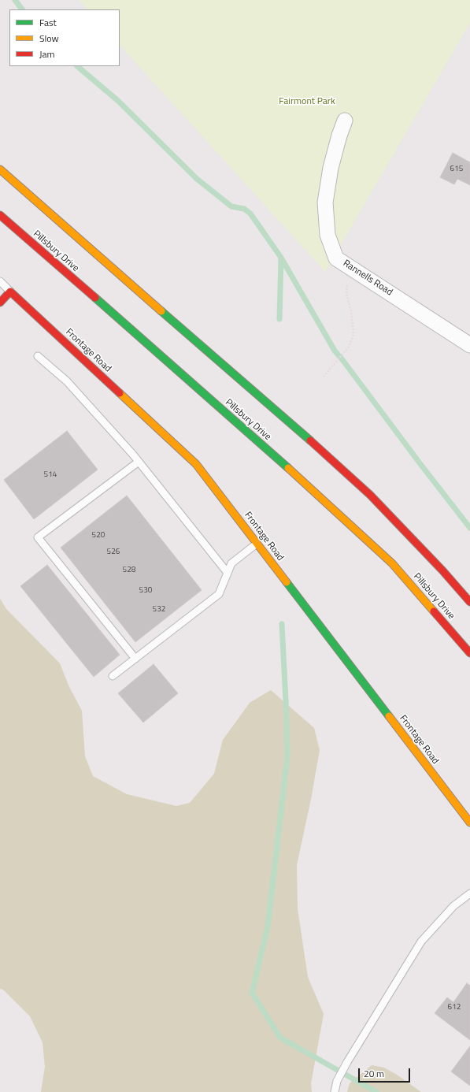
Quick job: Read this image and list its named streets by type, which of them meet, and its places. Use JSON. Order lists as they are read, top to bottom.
{
  "streets": {
    "main road": ["Pillsbury Drive", "Frontage Road"],
    "street": ["Rannells Road"]
  },
  "parks": ["Fairmont Park"],
  "house_numbers": [
    "615",
    "514",
    "520",
    "526",
    "528",
    "530",
    "532",
    "612"
  ],
  "legend": ["Fast", "Slow", "Jam"],
  "scale_bar": "20 m"
}
